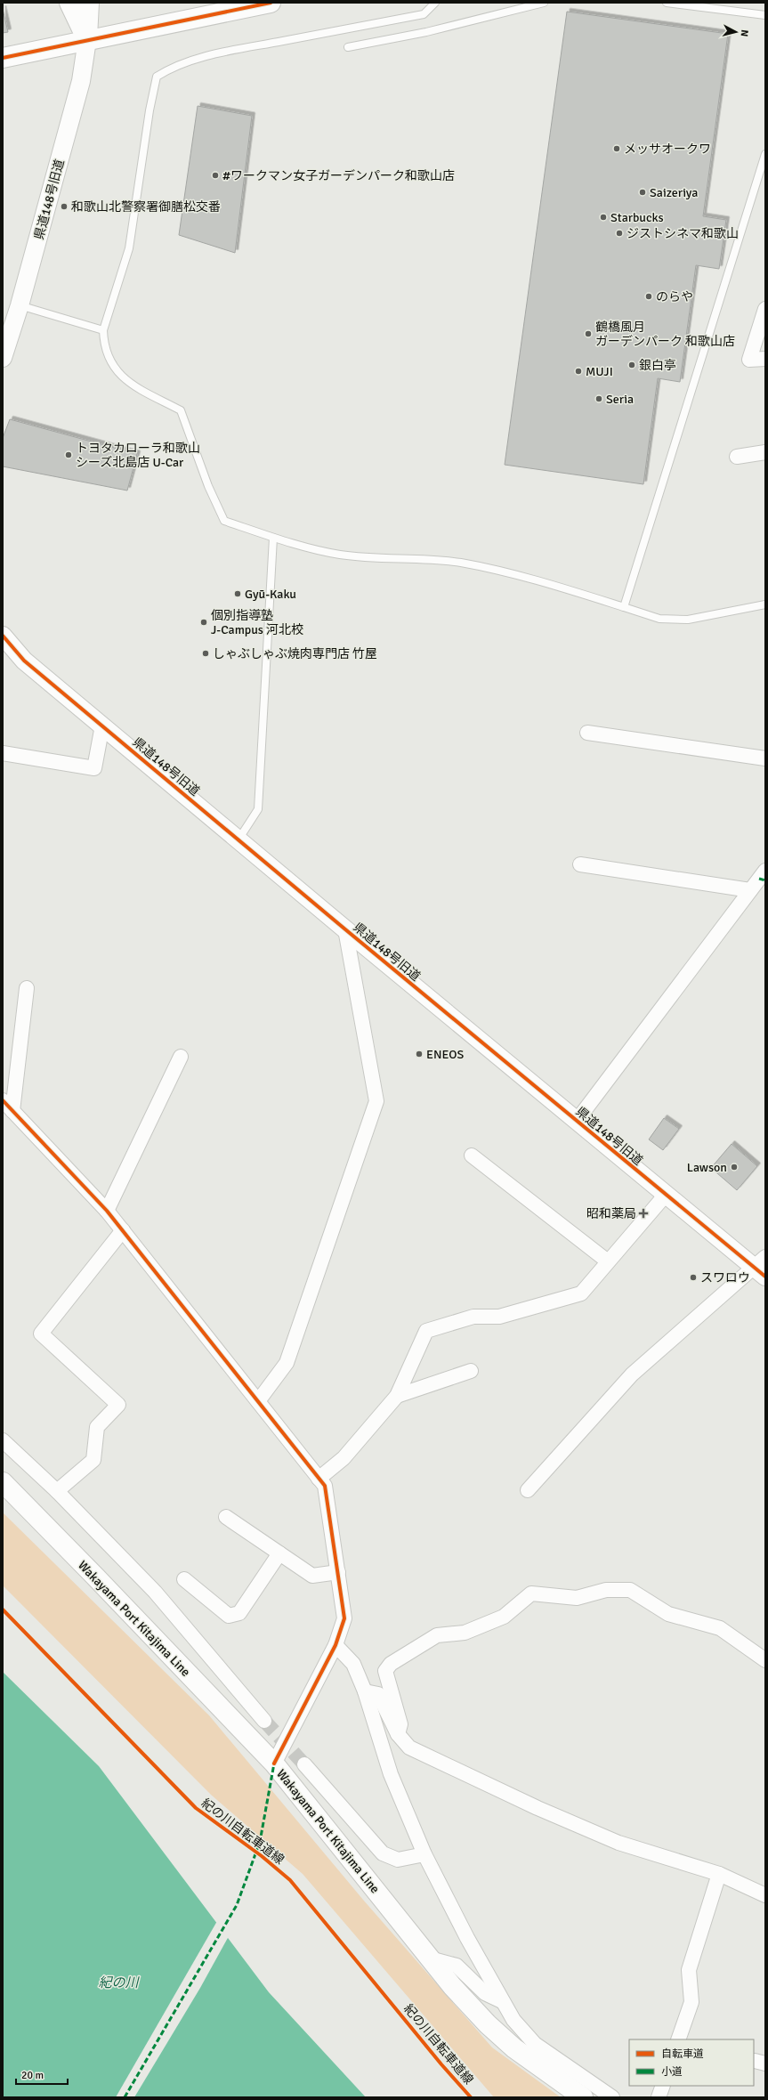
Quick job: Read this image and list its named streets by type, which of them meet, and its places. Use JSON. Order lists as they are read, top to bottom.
{
  "streets": {
    "main road": ["Wakayama Port Kitajima Line"],
    "street": ["県道148号旧道"],
    "cycle path": ["紀の川自転車道線"]
  },
  "water": ["紀の川"],
  "places": {
    "other": [
      "メッサオークワ",
      "#ワークマン女子ガーデンパーク和歌山店",
      "Saizeriya",
      "和歌山北警察署御膳松交番",
      "Starbucks",
      "ジストシネマ和歌山",
      "のらや",
      "鶴橋風月 ガーデンパーク 和歌山店",
      "銀白亭",
      "MUJI",
      "Seria",
      "トヨタカローラ和歌山 シーズ北島店 U-Car",
      "Gyū-Kaku",
      "個別指導塾 J-Campus 河北校",
      "しゃぶしゃぶ焼肉専門店 竹屋",
      "ENEOS",
      "Lawson",
      "スワロウ"
    ],
    "health": ["昭和薬局"]
  },
  "legend": ["自転車道", "小道"],
  "scale_bar": "20 m",
  "north": "right"
}
